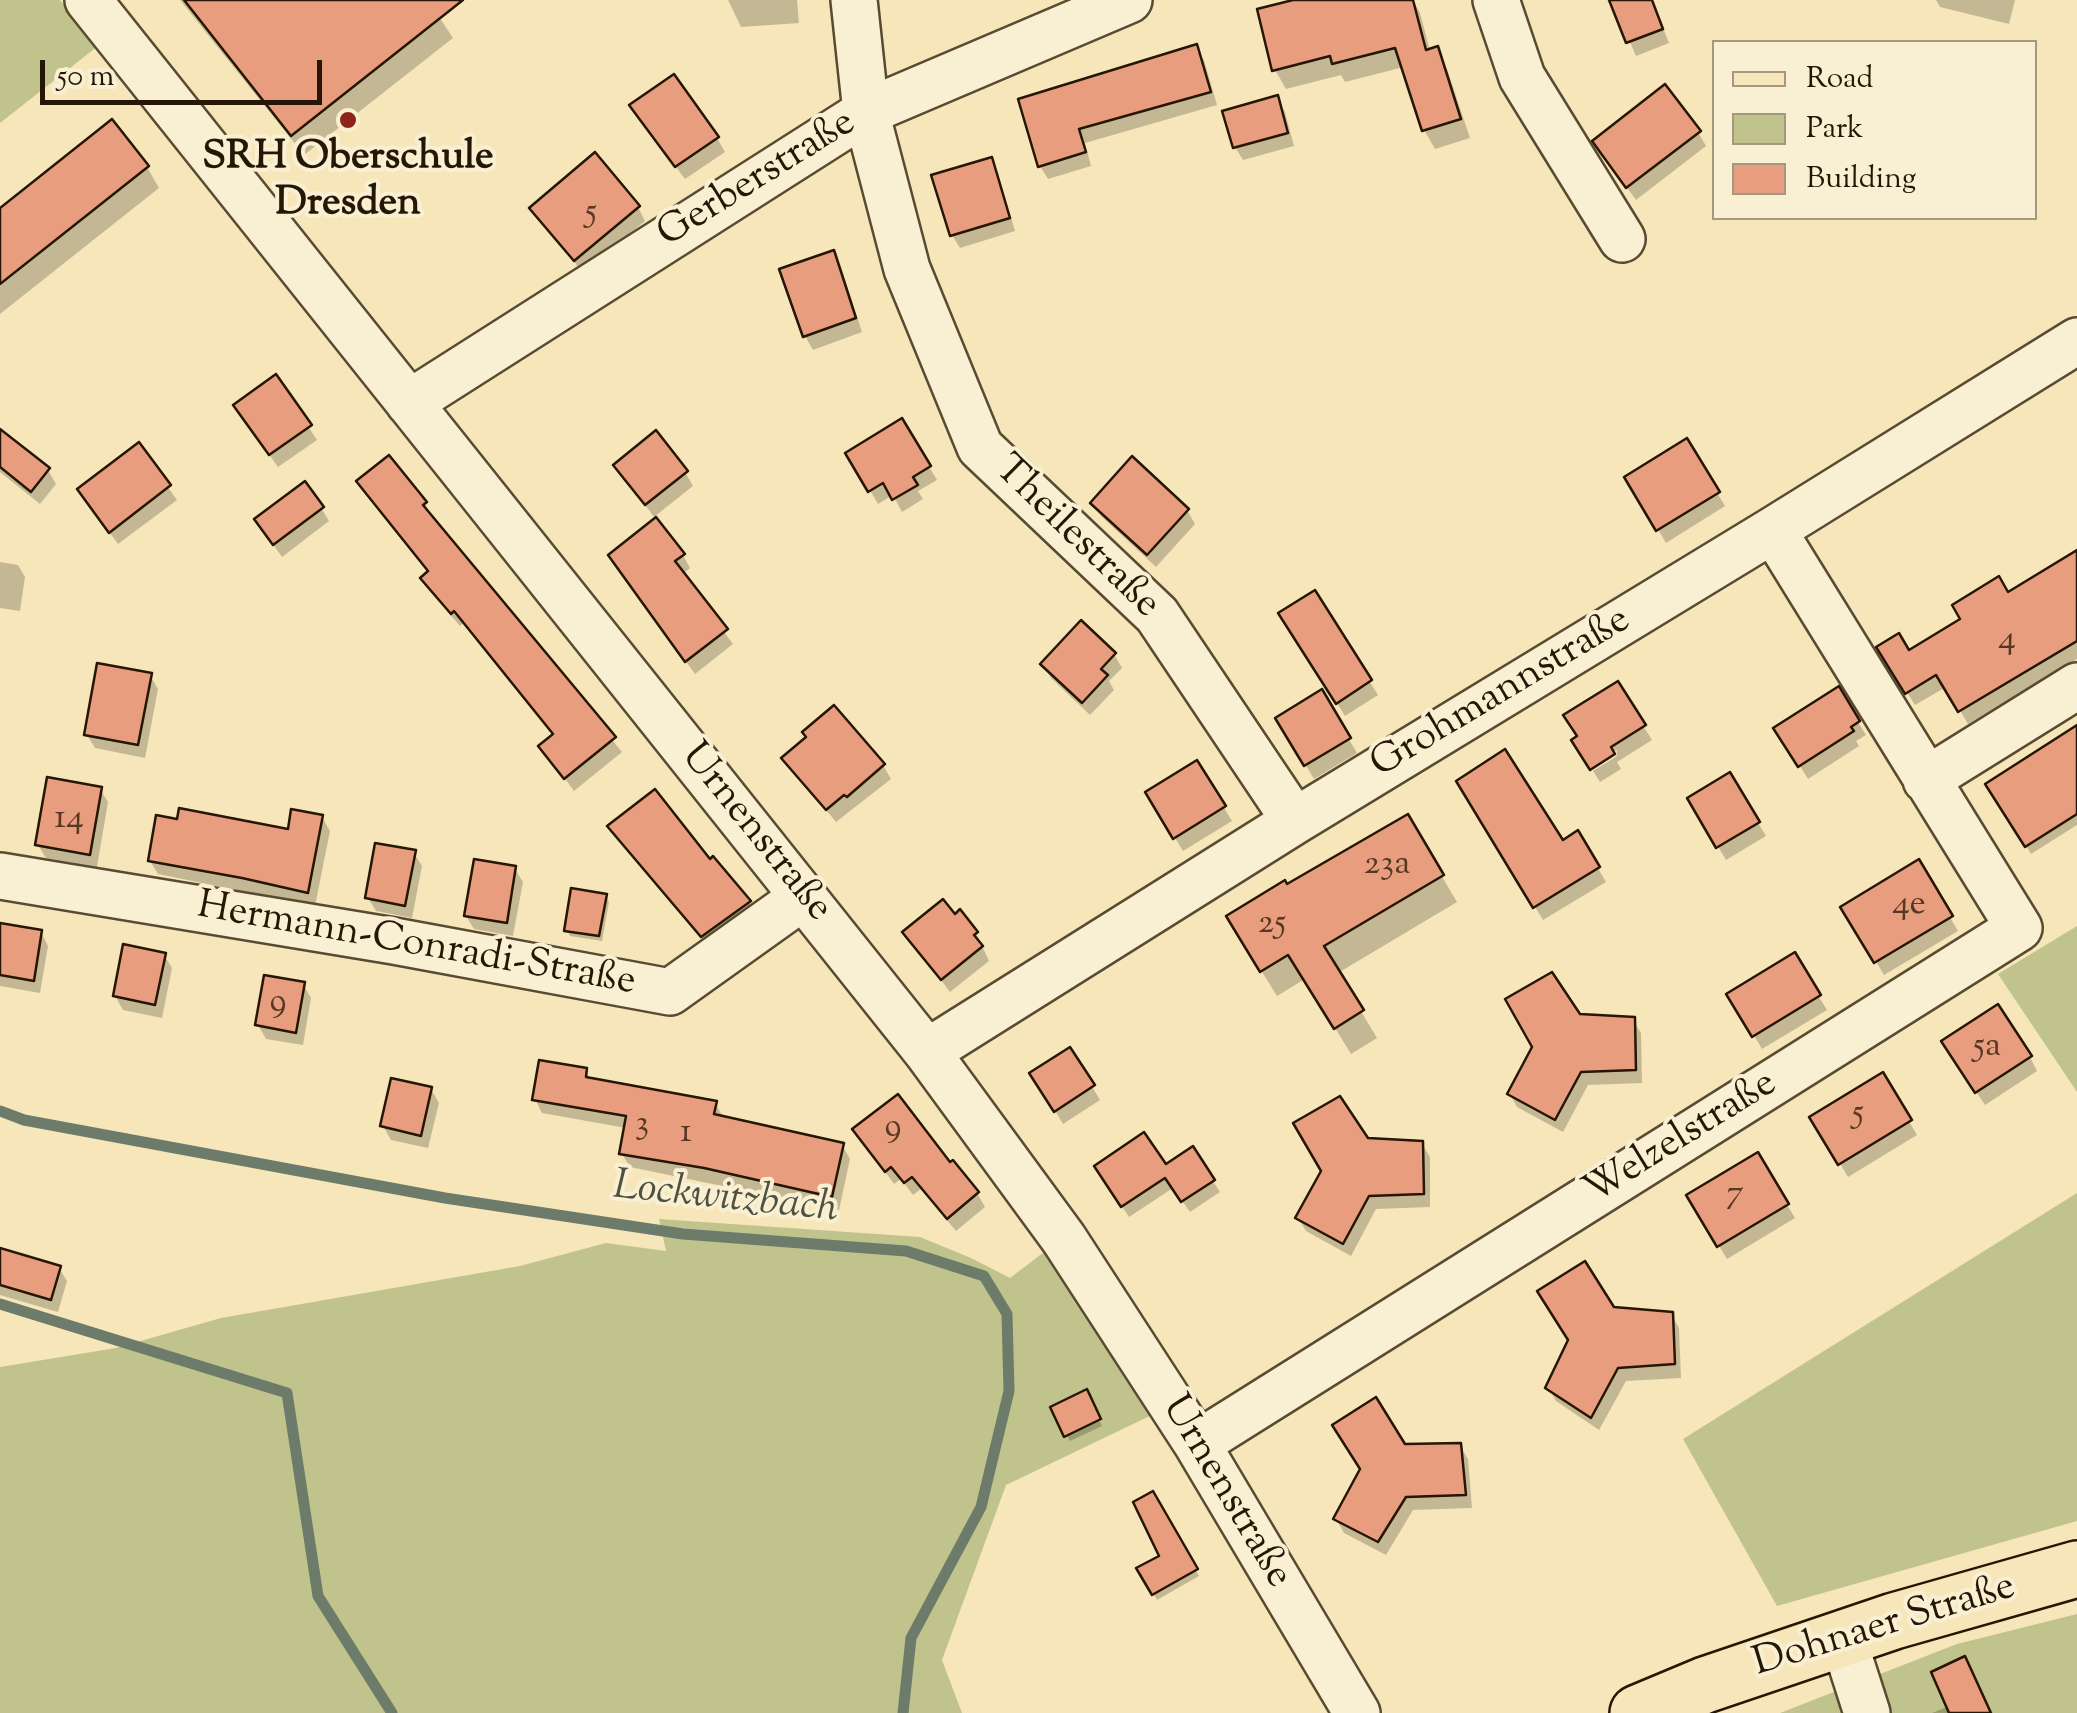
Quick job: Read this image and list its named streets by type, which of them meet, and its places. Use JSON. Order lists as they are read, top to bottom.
{
  "streets": {
    "main road": ["Dohnaer Straße"],
    "street": [
      "Gerberstraße",
      "Theilestraße",
      "Grohmannstraße",
      "Urnenstraße",
      "Hermann-Conradi-Straße",
      "Welzelstraße"
    ]
  },
  "crossings": [
    ["Gerberstraße", "Theilestraße"],
    ["Gerberstraße", "Urnenstraße"],
    ["Theilestraße", "Grohmannstraße"],
    ["Grohmannstraße", "Urnenstraße"],
    ["Grohmannstraße", "Welzelstraße"],
    ["Urnenstraße", "Hermann-Conradi-Straße"],
    ["Urnenstraße", "Welzelstraße"]
  ],
  "water": ["Lockwitzbach"],
  "places": ["SRH Oberschule Dresden"],
  "house_numbers": [
    "5",
    "4",
    "14",
    "23a",
    "4e",
    "25",
    "9",
    "5a",
    "5",
    "3",
    "9",
    "1",
    "7"
  ],
  "legend": ["Road", "Park", "Building"],
  "scale_bar": "50 m"
}
